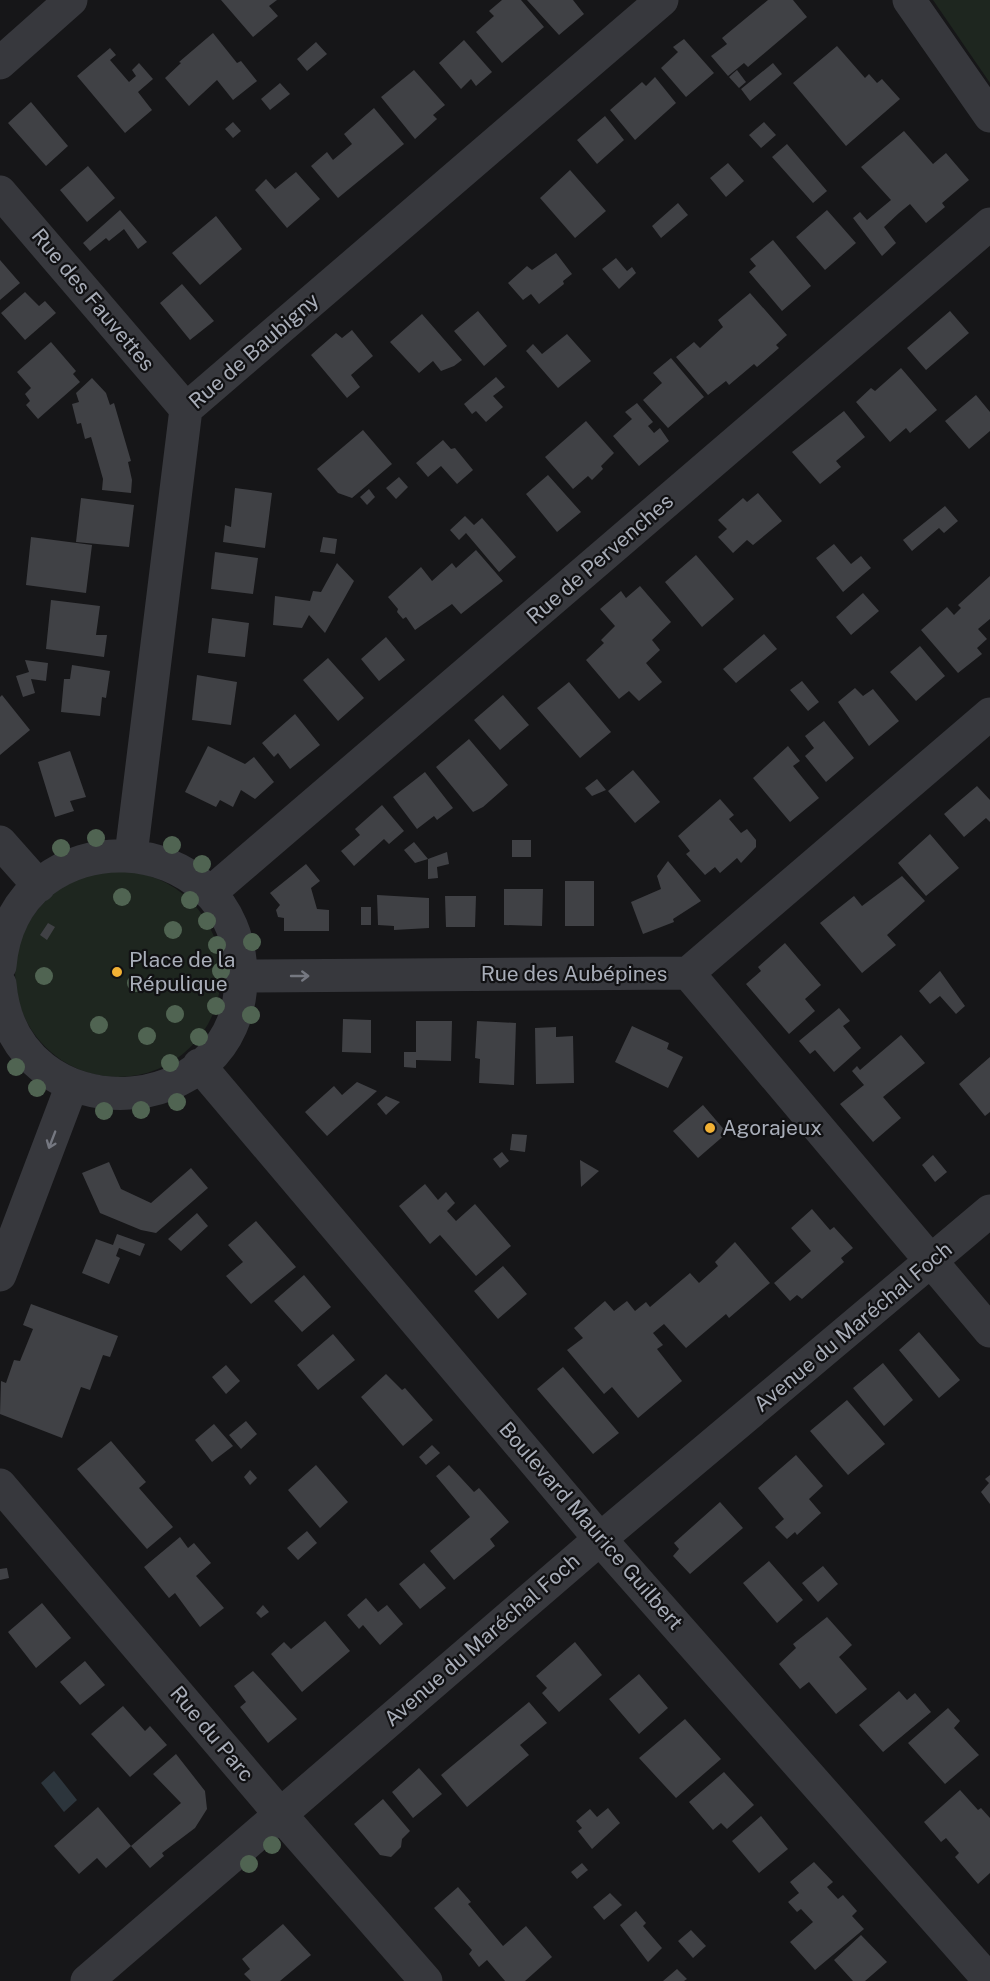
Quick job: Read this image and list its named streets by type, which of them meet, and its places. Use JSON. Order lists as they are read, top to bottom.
{
  "streets": {
    "street": [
      "Rue des Fauvettes",
      "Rue de Baubigny",
      "Rue de Pervenches",
      "Rue des Aubépines",
      "Avenue du Maréchal Foch",
      "Boulevard Maurice Guilbert",
      "Rue du Parc"
    ]
  },
  "crossings": [
    ["Rue des Fauvettes", "Rue de Baubigny"],
    ["Avenue du Maréchal Foch", "Boulevard Maurice Guilbert"],
    ["Avenue du Maréchal Foch", "Rue du Parc"]
  ],
  "one_way": ["Rue des Aubépines"],
  "places": ["Place de la Répulique", "Agorajeux"]
}
